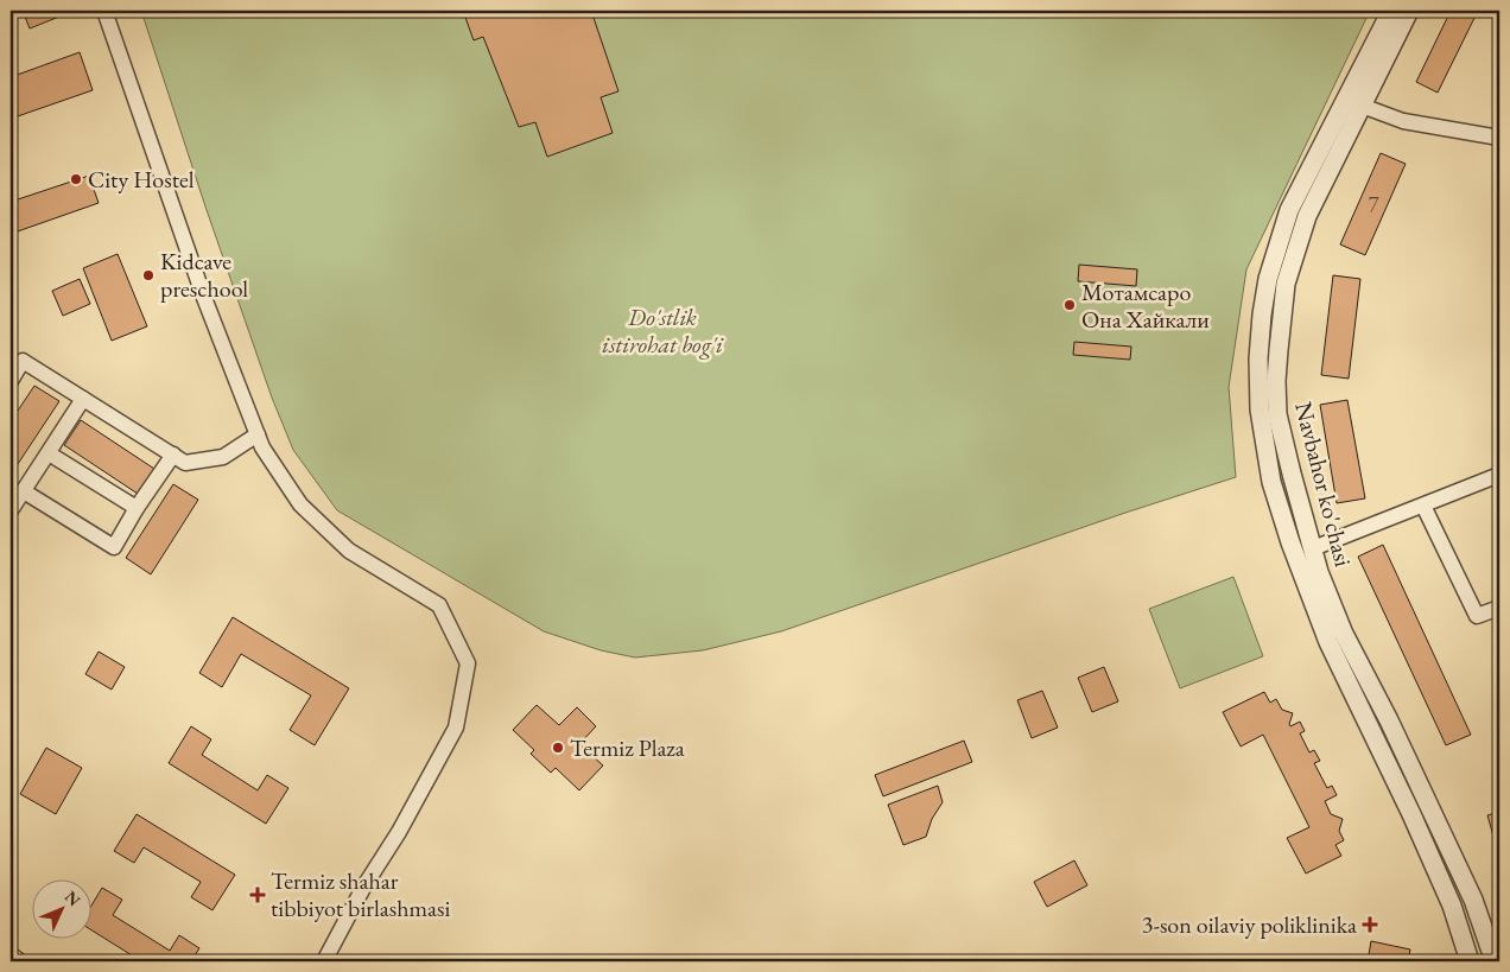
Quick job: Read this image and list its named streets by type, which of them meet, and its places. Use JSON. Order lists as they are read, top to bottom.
{
  "streets": {
    "street": ["Navbahor ko'chasi"]
  },
  "parks": ["Do'stlik istirohat bog'i"],
  "places": {
    "other": [
      "City Hostel",
      "Kidcave preschool",
      "Мотамсаро Она Хайкали",
      "Termiz Plaza"
    ],
    "health": ["Termiz shahar tibbiyot birlashmasi", "3-son oilaviy poliklinika"]
  },
  "house_numbers": ["7"],
  "north": "top right"
}
